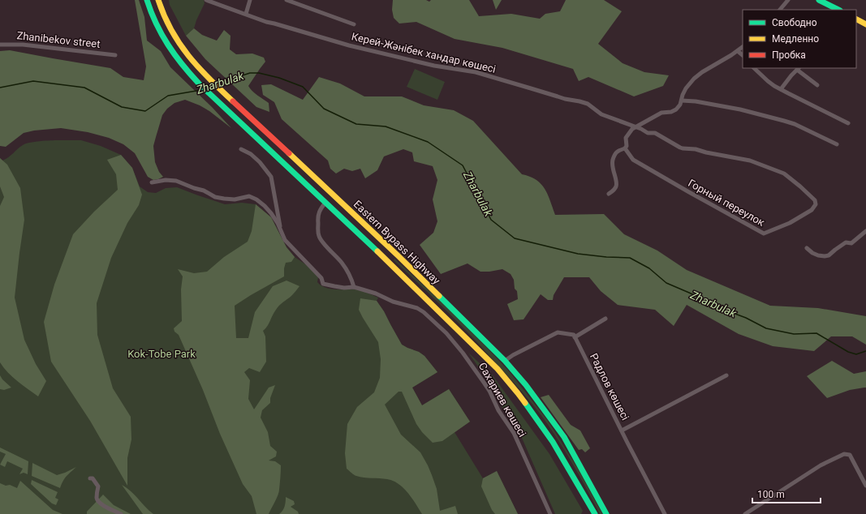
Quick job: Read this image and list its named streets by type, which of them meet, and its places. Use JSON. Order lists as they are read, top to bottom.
{
  "streets": {
    "main road": ["Eastern Bypass Highway"],
    "street": [
      "Zhanibekov street",
      "Керей-Жәнібек хандар көшесі",
      "Горный переулок",
      "Радлов көшесі",
      "Сахариев көшесі"
    ]
  },
  "crossings": [
    ["Керей-Жәнібек хандар көшесі", "Горный переулок"]
  ],
  "water": ["Zharbulak"],
  "parks": ["Kok-Tobe Park"],
  "legend": ["Свободно", "Медленно", "Пробка"],
  "scale_bar": "100 m"
}
